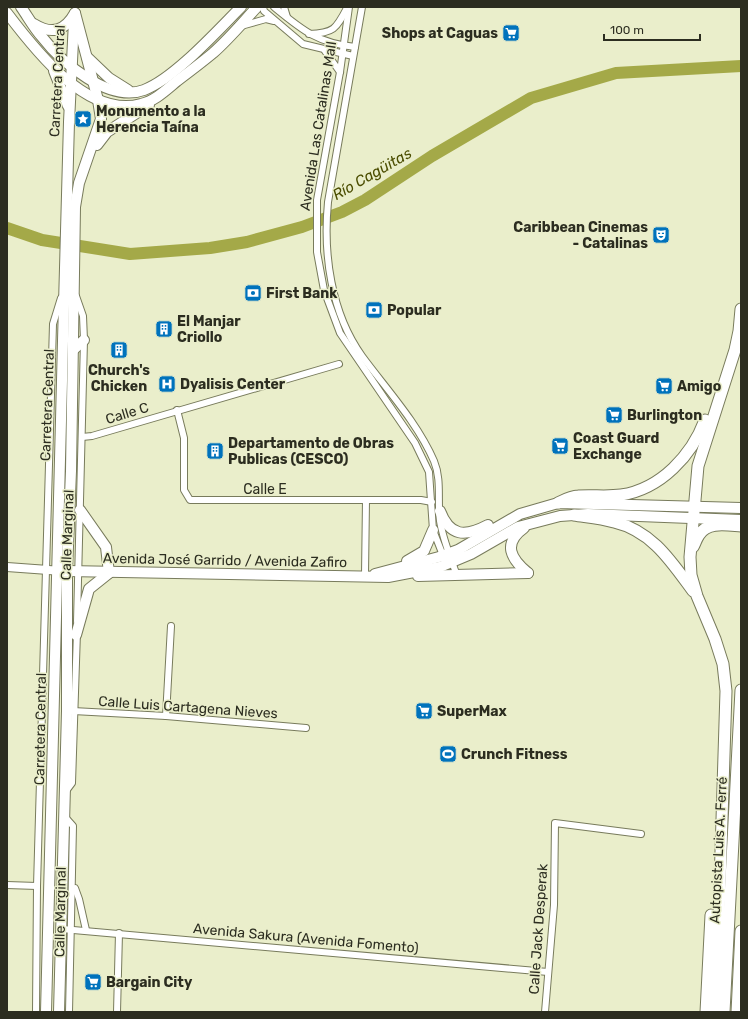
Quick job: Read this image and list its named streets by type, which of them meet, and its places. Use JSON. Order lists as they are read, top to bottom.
{
  "streets": {
    "highway": ["Autopista Luis A. Ferré"],
    "main road": ["Carretera Central", "Avenida José Garrido / Avenida Zafiro"],
    "street": [
      "Avenida Las Catalinas Mall",
      "Calle C",
      "Calle E",
      "Calle Marginal",
      "Calle Luis Cartagena Nieves",
      "Calle Jack Desperak",
      "Avenida Sakura (Avenida Fomento)"
    ]
  },
  "crossings": [
    ["Carretera Central", "Calle Marginal"],
    ["Carretera Central", "Avenida José Garrido / Avenida Zafiro"],
    ["Carretera Central", "Calle Luis Cartagena Nieves"],
    ["Carretera Central", "Avenida Sakura (Avenida Fomento)"],
    ["Avenida Las Catalinas Mall", "Calle E"],
    ["Avenida Las Catalinas Mall", "Avenida José Garrido / Avenida Zafiro"],
    ["Calle C", "Calle E"],
    ["Calle C", "Calle Marginal"],
    ["Calle Marginal", "Avenida José Garrido / Avenida Zafiro"],
    ["Calle Marginal", "Calle Luis Cartagena Nieves"],
    ["Calle Marginal", "Avenida Sakura (Avenida Fomento)"],
    ["Calle Jack Desperak", "Avenida Sakura (Avenida Fomento)"]
  ],
  "water": ["Río Cagüitas"],
  "places": {
    "supermarket": [
      "Shops at Caguas",
      "Amigo",
      "Burlington",
      "Coast Guard Exchange",
      "SuperMax",
      "Bargain City"
    ],
    "place": ["Monumento a la Herencia Taína"],
    "theatre": ["Caribbean Cinemas - Catalinas"],
    "bank": ["First Bank", "Popular"],
    "building": ["El Manjar Criollo", "Church's Chicken", "Departamento de Obras Publicas (CESCO)"],
    "hospital": ["Dyalisis Center"],
    "sports": ["Crunch Fitness"]
  },
  "scale_bar": "100 m"
}
